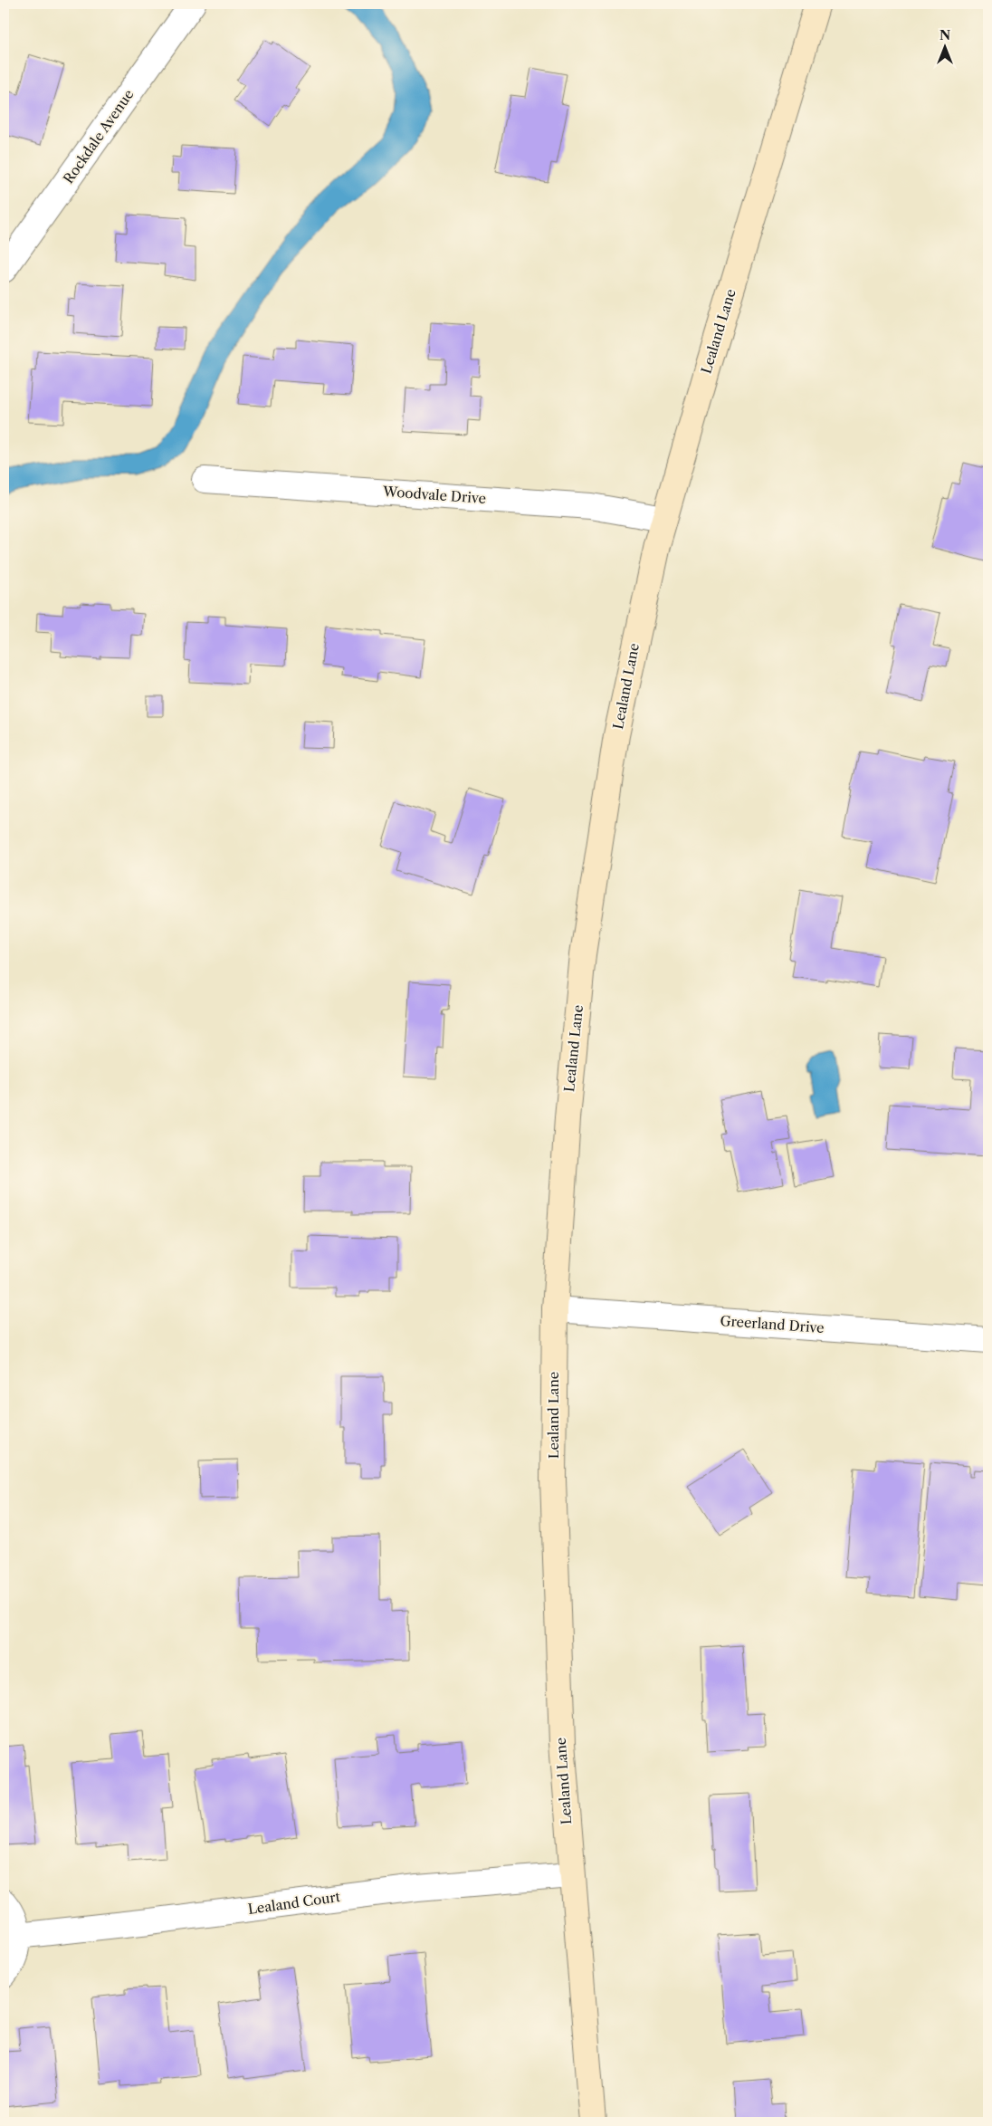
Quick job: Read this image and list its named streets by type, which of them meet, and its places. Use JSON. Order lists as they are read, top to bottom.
{
  "streets": {
    "street": [
      "Rockdale Avenue",
      "Lealand Lane",
      "Woodvale Drive",
      "Greerland Drive",
      "Lealand Court"
    ]
  },
  "crossings": [
    ["Lealand Lane", "Woodvale Drive"],
    ["Lealand Lane", "Greerland Drive"],
    ["Lealand Lane", "Lealand Court"]
  ],
  "north": "top"
}
